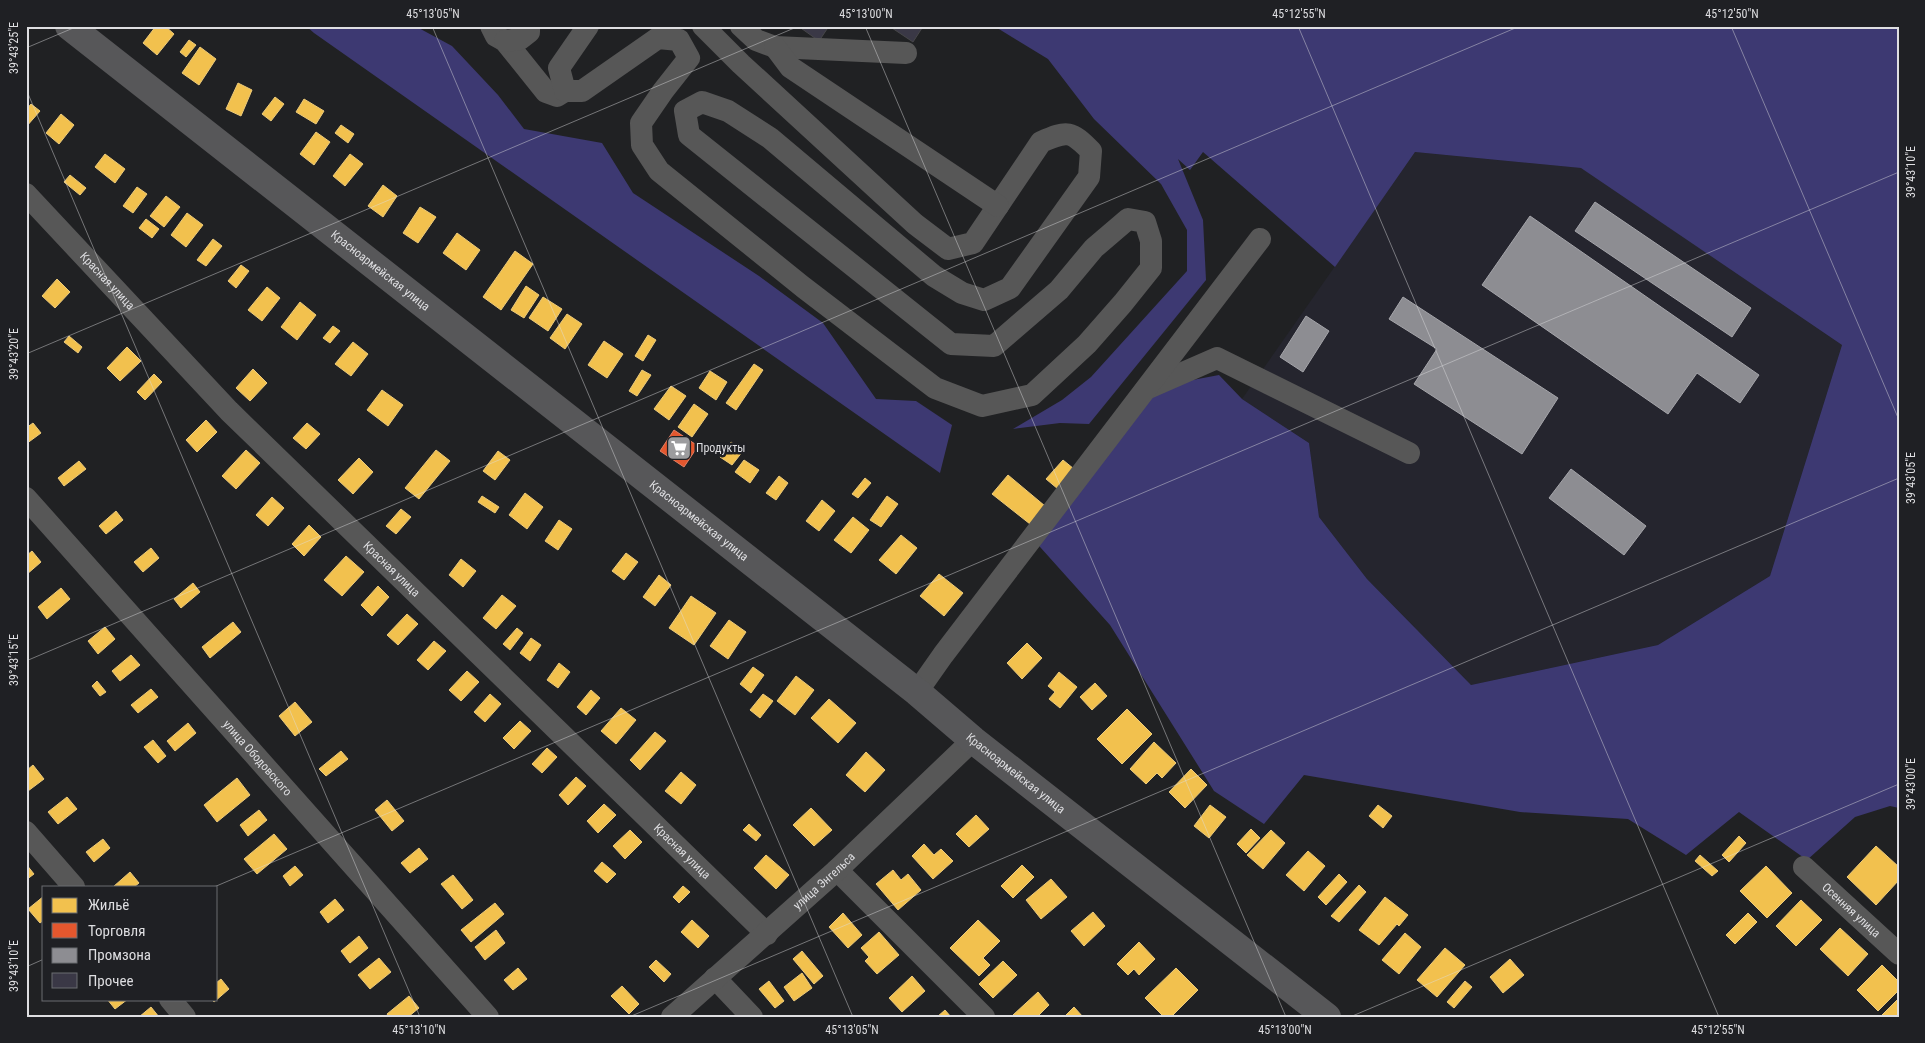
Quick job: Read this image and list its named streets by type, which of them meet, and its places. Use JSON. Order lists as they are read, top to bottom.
{
  "streets": {
    "main road": ["Красноармейская улица"],
    "street": [
      "Красная улица",
      "улица Ободовского",
      "улица Энгельса",
      "Осенняя улица"
    ]
  },
  "crossings": [
    ["Красноармейская улица", "улица Энгельса"],
    ["Красная улица", "улица Энгельса"]
  ],
  "places": {
    "supermarket": ["Продукты"]
  },
  "legend": [
    "Жильё",
    "Торговля",
    "Промзона",
    "Прочее"
  ],
  "coordinates": [
    "45°13'05\"N",
    "45°13'00\"N",
    "45°12'55\"N",
    "45°12'50\"N",
    "39°43'25\"E",
    "39°43'10\"E",
    "39°43'20\"E",
    "39°43'05\"E",
    "39°43'15\"E",
    "39°43'00\"E",
    "45°13'10\"N"
  ]
}
